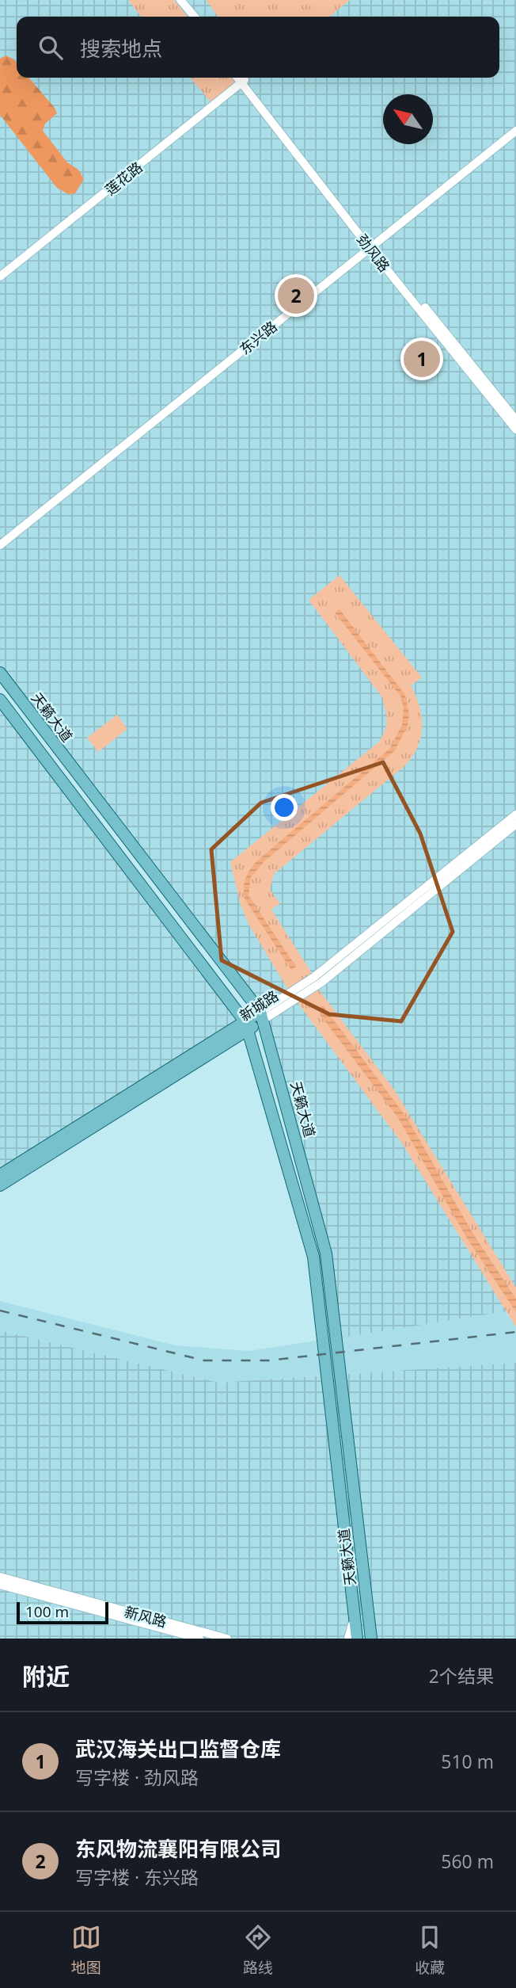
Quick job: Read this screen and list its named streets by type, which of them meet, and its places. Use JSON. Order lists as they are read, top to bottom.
{
  "streets": {
    "main road": ["天籁大道", "新城路"],
    "street": [
      "莲花路",
      "劲风路",
      "东兴路",
      "新风路"
    ]
  },
  "crossings": [
    ["莲花路", "劲风路"],
    ["劲风路", "东兴路"],
    ["天籁大道", "新城路"]
  ],
  "scale_bar": "100 m",
  "north": "top left",
  "page": {
    "search": "搜索地点",
    "pins": ["2", "1"],
    "scale": "100 m",
    "heading": ["附近", "2个结果"],
    "list": [
      {
        "mark": "1",
        "name": "武汉海关出口监督仓库",
        "note": "写字楼 · 劲风路",
        "value": "510 m"
      },
      {
        "mark": "2",
        "name": "东风物流襄阳有限公司",
        "note": "写字楼 · 东兴路",
        "value": "560 m"
      }
    ],
    "nav": ["地图", "路线", "收藏"]
  }
}
